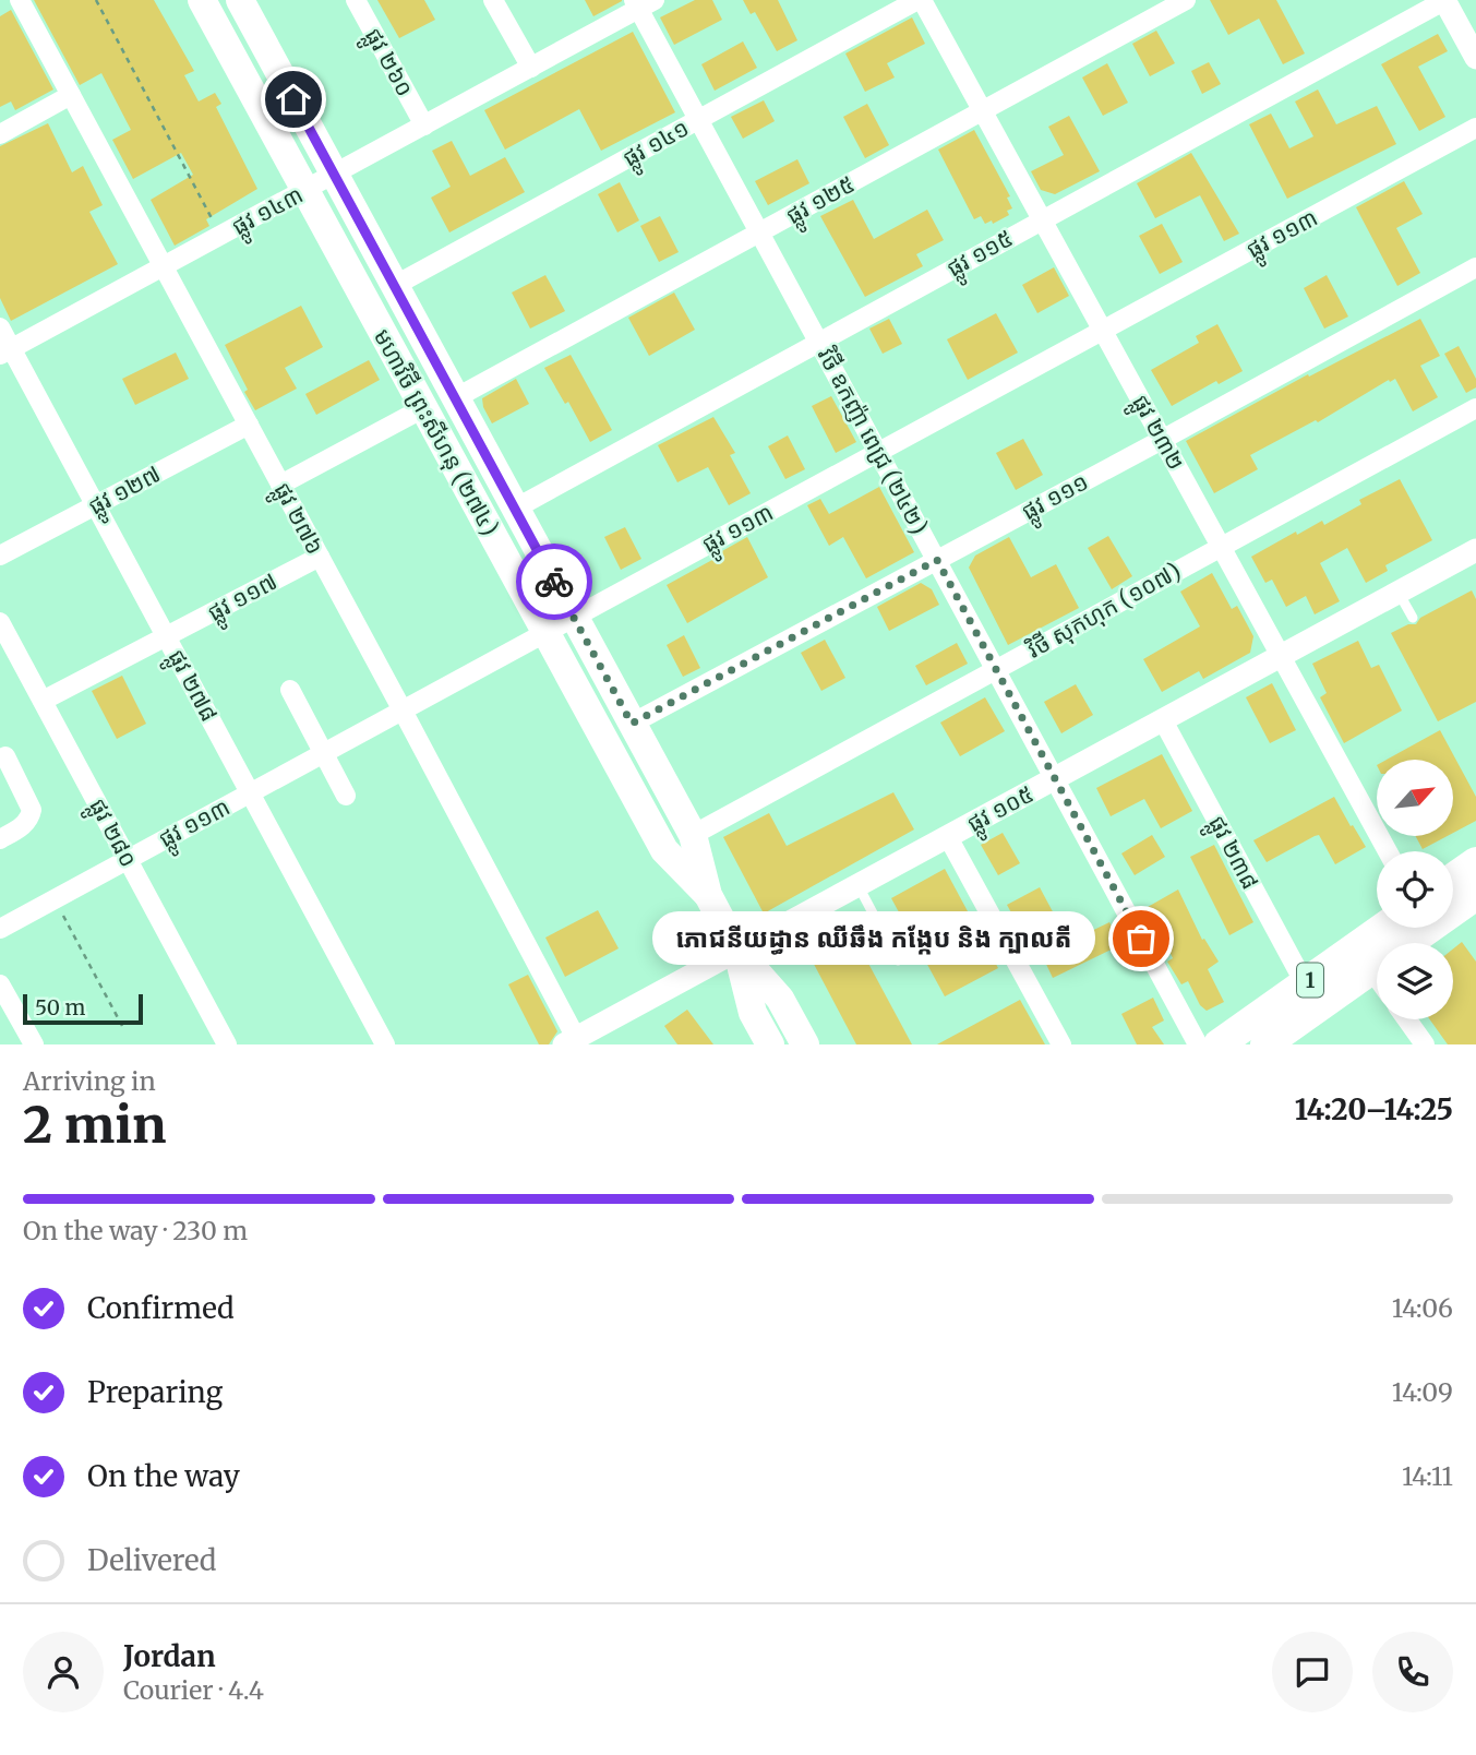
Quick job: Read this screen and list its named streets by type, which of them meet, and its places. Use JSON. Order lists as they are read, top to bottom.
{
  "streets": {
    "highway": ["1"],
    "main road": ["មហាវិថី ព្រះសីហនុ (២៧៤)"],
    "street": [
      "ផ្លូវ ២៦០",
      "ផ្លូវ ១៤១",
      "ផ្លូវ ១២៥",
      "ផ្លូវ ១៤៣",
      "ផ្លូវ ១១៣",
      "ផ្លូវ ១១៥",
      "ផ្លូវ ២៣២",
      "វិថី ឧកញ៉ា ពេជ្រ (២៤២)",
      "ផ្លូវ ១២៧",
      "ផ្លូវ ១១១",
      "ផ្លូវ ២៧៦",
      "ផ្លូវ ១១៧",
      "វិថី សុកហុក (១០៧)",
      "ផ្លូវ ២៧៨",
      "ផ្លូវ ១០៥",
      "ផ្លូវ ២៨០",
      "ផ្លូវ ២៣៨"
    ]
  },
  "crossings": [
    ["ផ្លូវ ២៦០", "ផ្លូវ ១៤៣"],
    ["ផ្លូវ ១៤១", "មហាវិថី ព្រះសីហនុ (២៧៤)"],
    ["ផ្លូវ ១៤១", "ផ្លូវ ២៣២"],
    ["ផ្លូវ ១៤១", "វិថី ឧកញ៉ា ពេជ្រ (២៤២)"],
    ["ផ្លូវ ១២៥", "មហាវិថី ព្រះសីហនុ (២៧៤)"],
    ["ផ្លូវ ១២៥", "ផ្លូវ ២៣២"],
    ["ផ្លូវ ១២៥", "វិថី ឧកញ៉ា ពេជ្រ (២៤២)"],
    ["ផ្លូវ ១៤៣", "មហាវិថី ព្រះសីហនុ (២៧៤)"],
    ["ផ្លូវ ១៤៣", "វិថី ឧកញ៉ា ពេជ្រ (២៤២)"],
    ["ផ្លូវ ១៤៣", "ផ្លូវ ២៧៦"],
    ["ផ្លូវ ១៤៣", "ផ្លូវ ២៧៨"],
    ["ផ្លូវ ១១៣", "មហាវិថី ព្រះសីហនុ (២៧៤)"],
    ["ផ្លូវ ១១៣", "ផ្លូវ ២៣២"],
    ["ផ្លូវ ១១៣", "វិថី ឧកញ៉ា ពេជ្រ (២៤២)"],
    ["ផ្លូវ ១១៣", "ផ្លូវ ២៧៦"],
    ["ផ្លូវ ១១៣", "ផ្លូវ ២៧៨"],
    ["ផ្លូវ ១១៣", "ផ្លូវ ២៨០"],
    ["ផ្លូវ ១១៥", "មហាវិថី ព្រះសីហនុ (២៧៤)"],
    ["ផ្លូវ ១១៥", "ផ្លូវ ២៣២"],
    ["ផ្លូវ ១១៥", "វិថី ឧកញ៉ា ពេជ្រ (២៤២)"],
    ["មហាវិថី ព្រះសីហនុ (២៧៤)", "ផ្លូវ ១១១"],
    ["មហាវិថី ព្រះសីហនុ (២៧៤)", "វិថី សុកហុក (១០៧)"],
    ["មហាវិថី ព្រះសីហនុ (២៧៤)", "ផ្លូវ ១០៥"],
    ["ផ្លូវ ២៣២", "ផ្លូវ ១១១"],
    ["ផ្លូវ ២៣២", "វិថី សុកហុក (១០៧)"],
    ["ផ្លូវ ២៣២", "ផ្លូវ ១០៥"],
    ["វិថី ឧកញ៉ា ពេជ្រ (២៤២)", "ផ្លូវ ១១១"],
    ["វិថី ឧកញ៉ា ពេជ្រ (២៤២)", "វិថី សុកហុក (១០៧)"],
    ["វិថី ឧកញ៉ា ពេជ្រ (២៤២)", "ផ្លូវ ១០៥"],
    ["ផ្លូវ ១២៧", "ផ្លូវ ២៧៦"],
    ["ផ្លូវ ១២៧", "ផ្លូវ ២៧៨"],
    ["ផ្លូវ ២៧៦", "ផ្លូវ ១១៧"],
    ["ផ្លូវ ២៧៦", "ផ្លូវ ១០៥"],
    ["ផ្លូវ ១១៧", "ផ្លូវ ២៧៨"],
    ["ផ្លូវ ១១៧", "ផ្លូវ ២៨០"],
    ["ផ្លូវ ១០៥", "ផ្លូវ ២៣៨"],
    ["ផ្លូវ ២៣៨", "1"]
  ],
  "places": ["ភោជនីយដ្ធាន ឈីឆឹង កង្កែប និង ក្បាលតី"],
  "scale_bar": "50 m",
  "north": "top right",
  "page": {
    "bubble": "ភោជនីយដ្ធាន ឈីឆឹង កង្កែប និង ក្បាលតី",
    "scale": "50 m",
    "heading": ["2 min", "Arriving in", "14:20–14:25"],
    "panel": ["Jordan", "Courier · 4.4"],
    "bar": "On the way · 230 m",
    "list": [
      ["Confirmed", "14:06"],
      ["Preparing", "14:09"],
      ["On the way", "14:11"],
      "Delivered"
    ]
  }
}
